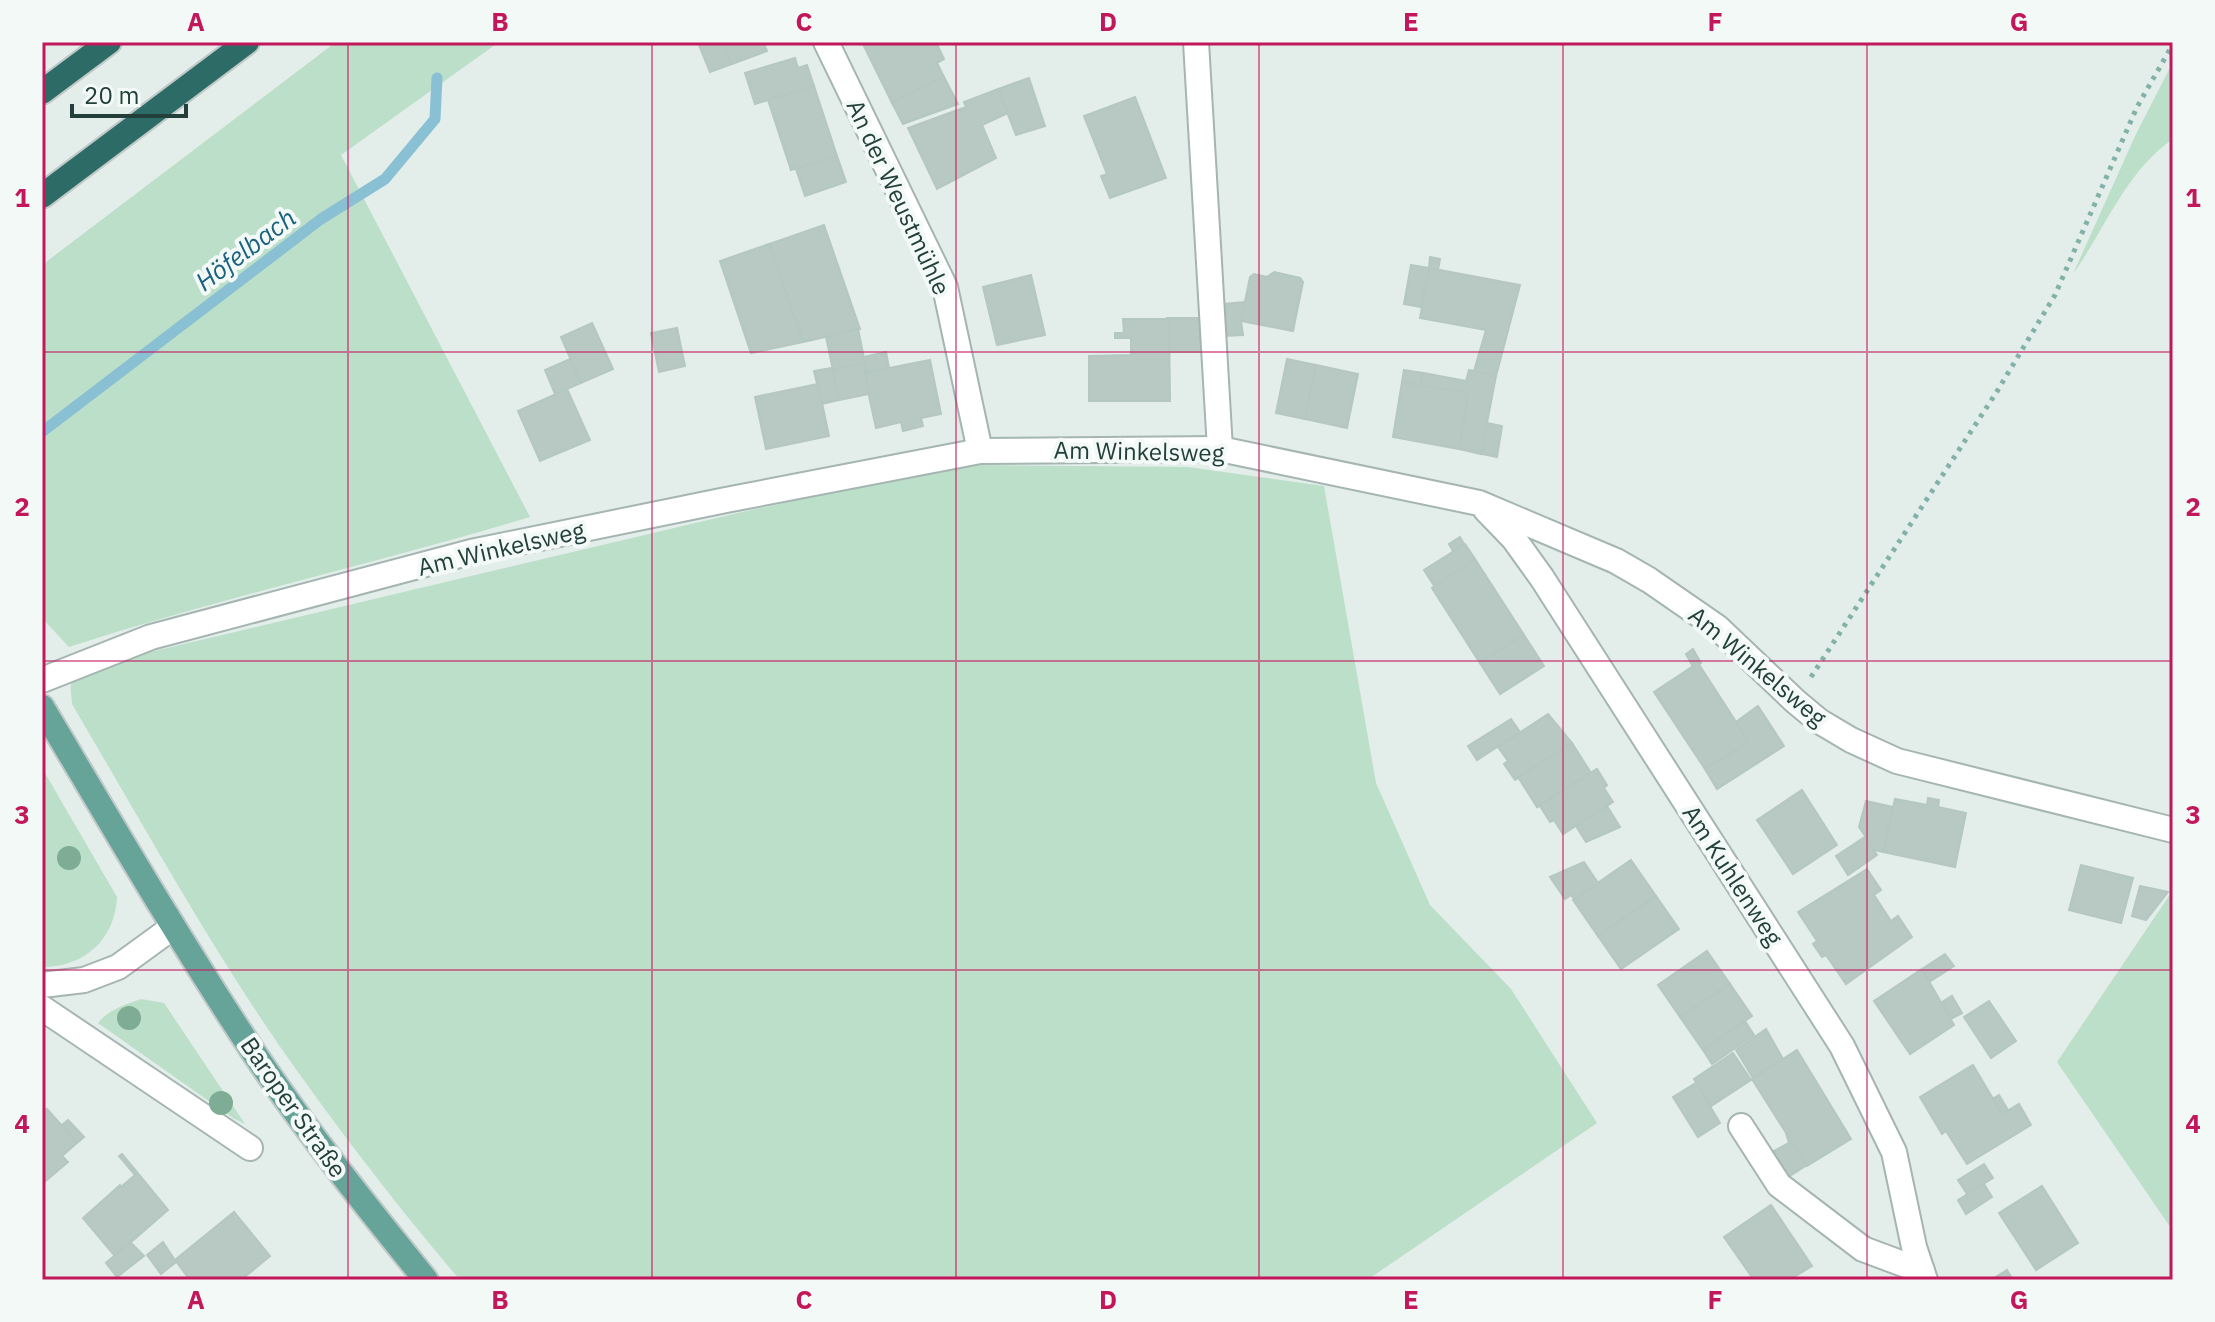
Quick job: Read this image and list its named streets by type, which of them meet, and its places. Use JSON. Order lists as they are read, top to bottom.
{
  "streets": {
    "main road": ["Baroper Straße"],
    "street": ["An der Weustmühle", "Am Winkelsweg", "Am Kuhlenweg"]
  },
  "crossings": [
    ["An der Weustmühle", "Am Winkelsweg"],
    ["Am Winkelsweg", "Am Kuhlenweg"]
  ],
  "water": ["Höfelbach"],
  "scale_bar": "20 m",
  "grid": {
    "columns": [
      "A",
      "B",
      "C",
      "D",
      "E",
      "F",
      "G"
    ],
    "rows": [
      "1",
      "2",
      "3",
      "4"
    ]
  }
}
